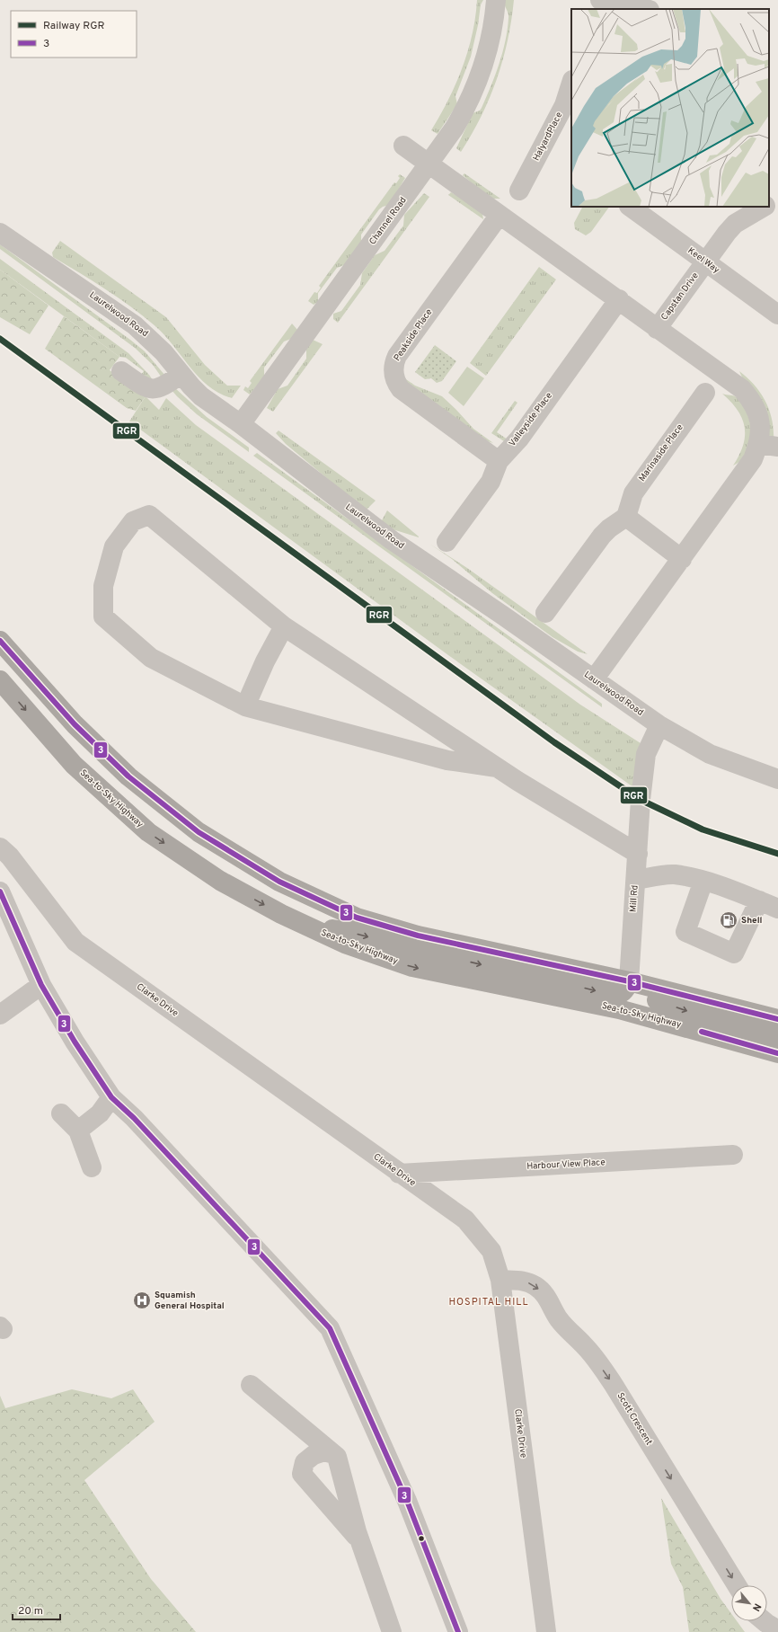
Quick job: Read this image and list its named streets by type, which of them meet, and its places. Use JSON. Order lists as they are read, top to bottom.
{
  "streets": {
    "highway": ["Sea-to-Sky Highway"],
    "street": [
      "HalyardPlace",
      "Channel Road",
      "Keel Way",
      "Capstan Drive",
      "Laurelwood Road",
      "Peakside Place",
      "Valleyside Place",
      "Marinaside Place",
      "Mill Rd",
      "Clarke Drive",
      "Harbour View Place",
      "Scott Crescent"
    ]
  },
  "crossings": [
    ["Channel Road", "Laurelwood Road"],
    ["Keel Way", "Capstan Drive"],
    ["Laurelwood Road", "Mill Rd"],
    ["Peakside Place", "Valleyside Place"],
    ["Clarke Drive", "Harbour View Place"],
    ["Clarke Drive", "Scott Crescent"]
  ],
  "one_way": ["Scott Crescent"],
  "districts": ["HOSPITAL HILL"],
  "places": {
    "fuel station": ["Shell"],
    "hospital": ["Squamish General Hospital"]
  },
  "lines": ["rail line RGR", "transit line 3"],
  "legend": ["Railway RGR", "3"],
  "scale_bar": "20 m",
  "north": "bottom right"
}
